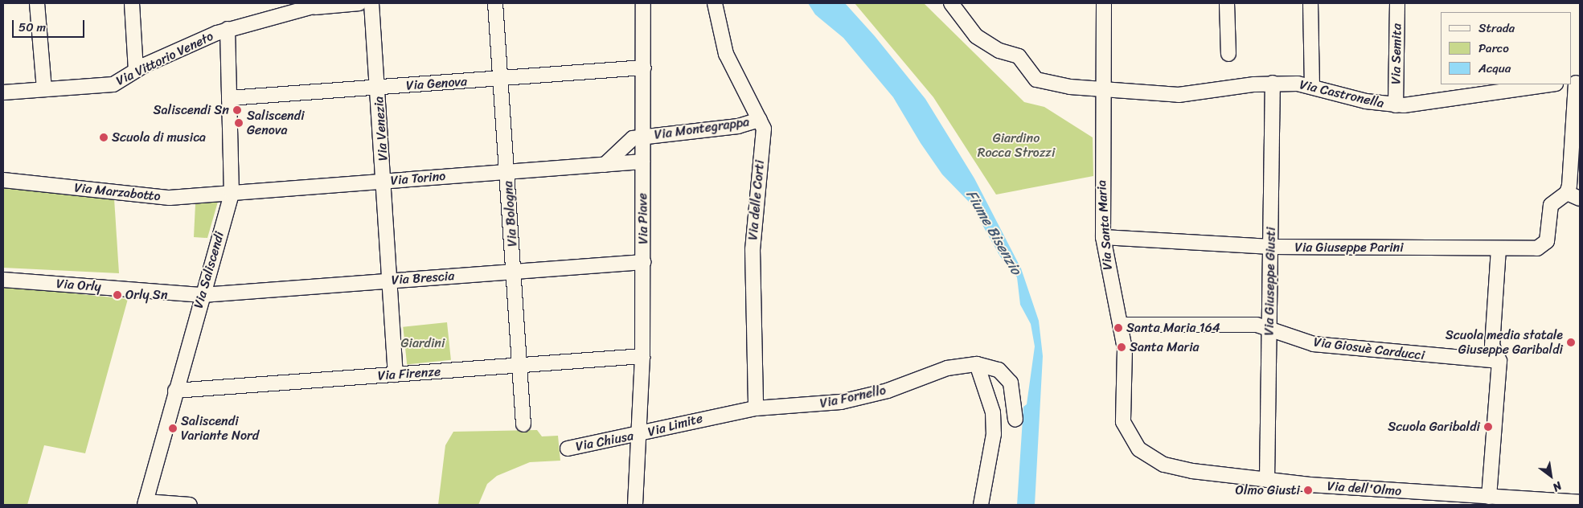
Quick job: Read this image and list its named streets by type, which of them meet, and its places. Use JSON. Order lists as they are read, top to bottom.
{
  "streets": {
    "street": [
      "Via Semita",
      "Via Vittorio Veneto",
      "Via Genova",
      "Via Castronella",
      "Via Venezia",
      "Via Montegrappa",
      "Via Torino",
      "Via Marzabotto",
      "Via delle Corti",
      "Via Bologna",
      "Via Piave",
      "Via Santa Maria",
      "Via Giuseppe Parini",
      "Via Saliscendi",
      "Via Brescia",
      "Via Giuseppe Giusti",
      "Via Orly",
      "Via Giosuè Carducci",
      "Via Firenze",
      "Via Fornello",
      "Via Limite",
      "Via Chiusa",
      "Via dell'Olmo"
    ]
  },
  "crossings": [
    ["Via Semita", "Via Castronella"],
    ["Via Vittorio Veneto", "Via Saliscendi"],
    ["Via Genova", "Via Venezia"],
    ["Via Genova", "Via Bologna"],
    ["Via Genova", "Via Piave"],
    ["Via Genova", "Via Saliscendi"],
    ["Via Castronella", "Via Santa Maria"],
    ["Via Castronella", "Via Giuseppe Giusti"],
    ["Via Venezia", "Via Torino"],
    ["Via Venezia", "Via Brescia"],
    ["Via Venezia", "Via Firenze"],
    ["Via Montegrappa", "Via delle Corti"],
    ["Via Montegrappa", "Via Piave"],
    ["Via Torino", "Via Marzabotto"],
    ["Via Torino", "Via Bologna"],
    ["Via Torino", "Via Piave"],
    ["Via Torino", "Via Saliscendi"],
    ["Via Marzabotto", "Via Saliscendi"],
    ["Via delle Corti", "Via Fornello"],
    ["Via delle Corti", "Via Limite"],
    ["Via Bologna", "Via Brescia"],
    ["Via Bologna", "Via Firenze"],
    ["Via Piave", "Via Brescia"],
    ["Via Piave", "Via Firenze"],
    ["Via Piave", "Via Limite"],
    ["Via Piave", "Via Chiusa"],
    ["Via Santa Maria", "Via Giuseppe Parini"],
    ["Via Santa Maria", "Via Giosuè Carducci"],
    ["Via Santa Maria", "Via dell'Olmo"],
    ["Via Giuseppe Parini", "Via Giuseppe Giusti"],
    ["Via Saliscendi", "Via Brescia"],
    ["Via Saliscendi", "Via Orly"],
    ["Via Saliscendi", "Via Firenze"],
    ["Via Brescia", "Via Orly"],
    ["Via Giuseppe Giusti", "Via Giosuè Carducci"],
    ["Via Giuseppe Giusti", "Via dell'Olmo"],
    ["Via Fornello", "Via Limite"],
    ["Via Limite", "Via Chiusa"]
  ],
  "water": ["Fiume Bisenzio"],
  "parks": ["Giardino Rocca Strozzi", "Giardini"],
  "places": [
    "Saliscendi Sn",
    "Saliscendi Genova",
    "Scuola di musica",
    "Orly Sn",
    "Santa Maria 164",
    "Scuola media statale Giuseppe Garibaldi",
    "Santa Maria",
    "Scuola Garibaldi",
    "Saliscendi Variante Nord",
    "Olmo Giusti"
  ],
  "legend": ["Strada", "Parco", "Acqua"],
  "scale_bar": "50 m",
  "north": "bottom right"
}
